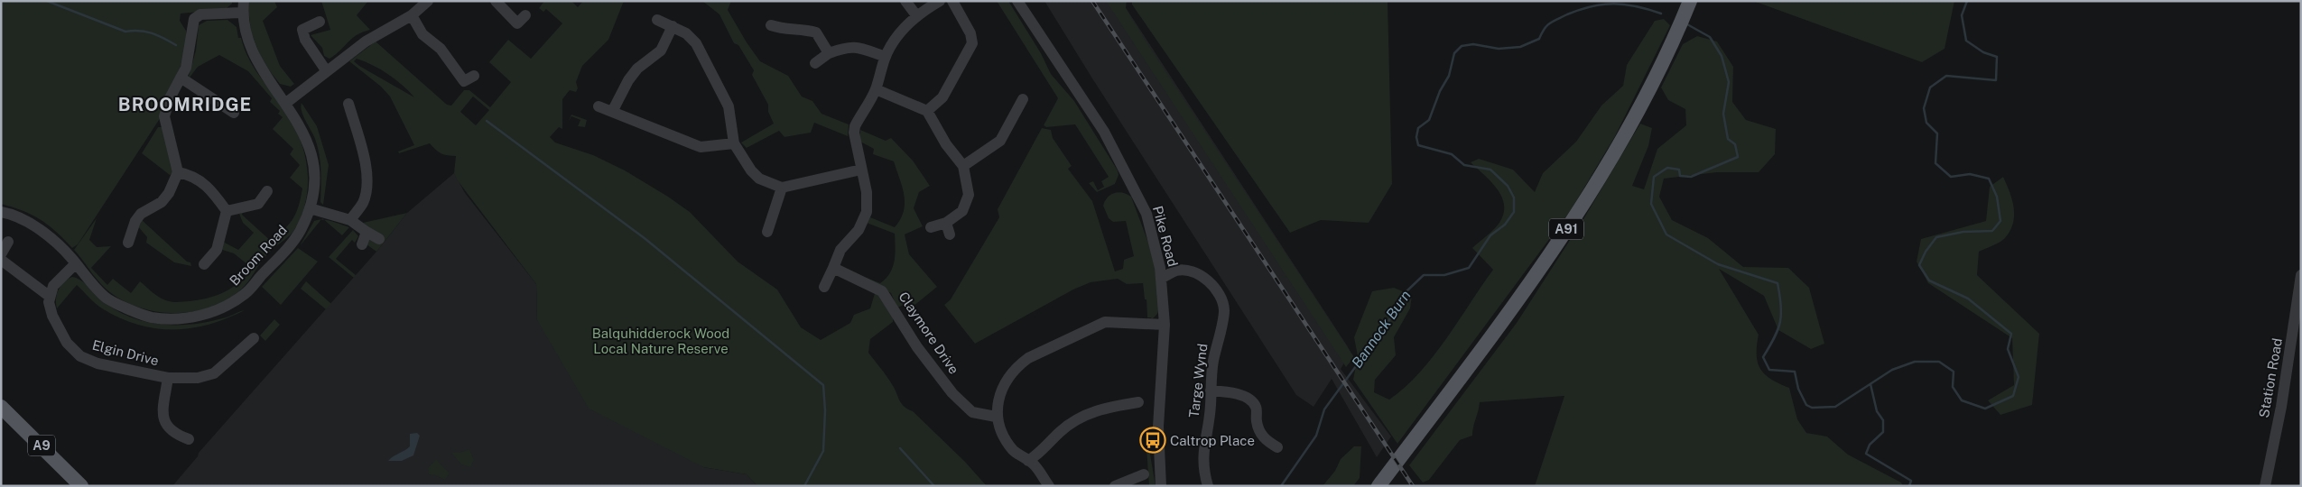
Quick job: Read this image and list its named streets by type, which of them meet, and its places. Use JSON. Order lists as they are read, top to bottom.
{
  "streets": {
    "main road": ["A91", "A9"],
    "street": [
      "Pike Road",
      "Broom Road",
      "Claymore Drive",
      "Elgin Drive",
      "Station Road",
      "Targe Wynd"
    ]
  },
  "crossings": [
    ["Pike Road", "Targe Wynd"]
  ],
  "districts": ["BROOMRIDGE"],
  "water": ["Bannock Burn"],
  "parks": ["Balquhidderock Wood Local Nature Reserve"],
  "places": {
    "bus stop": ["Caltrop Place"]
  }
}
